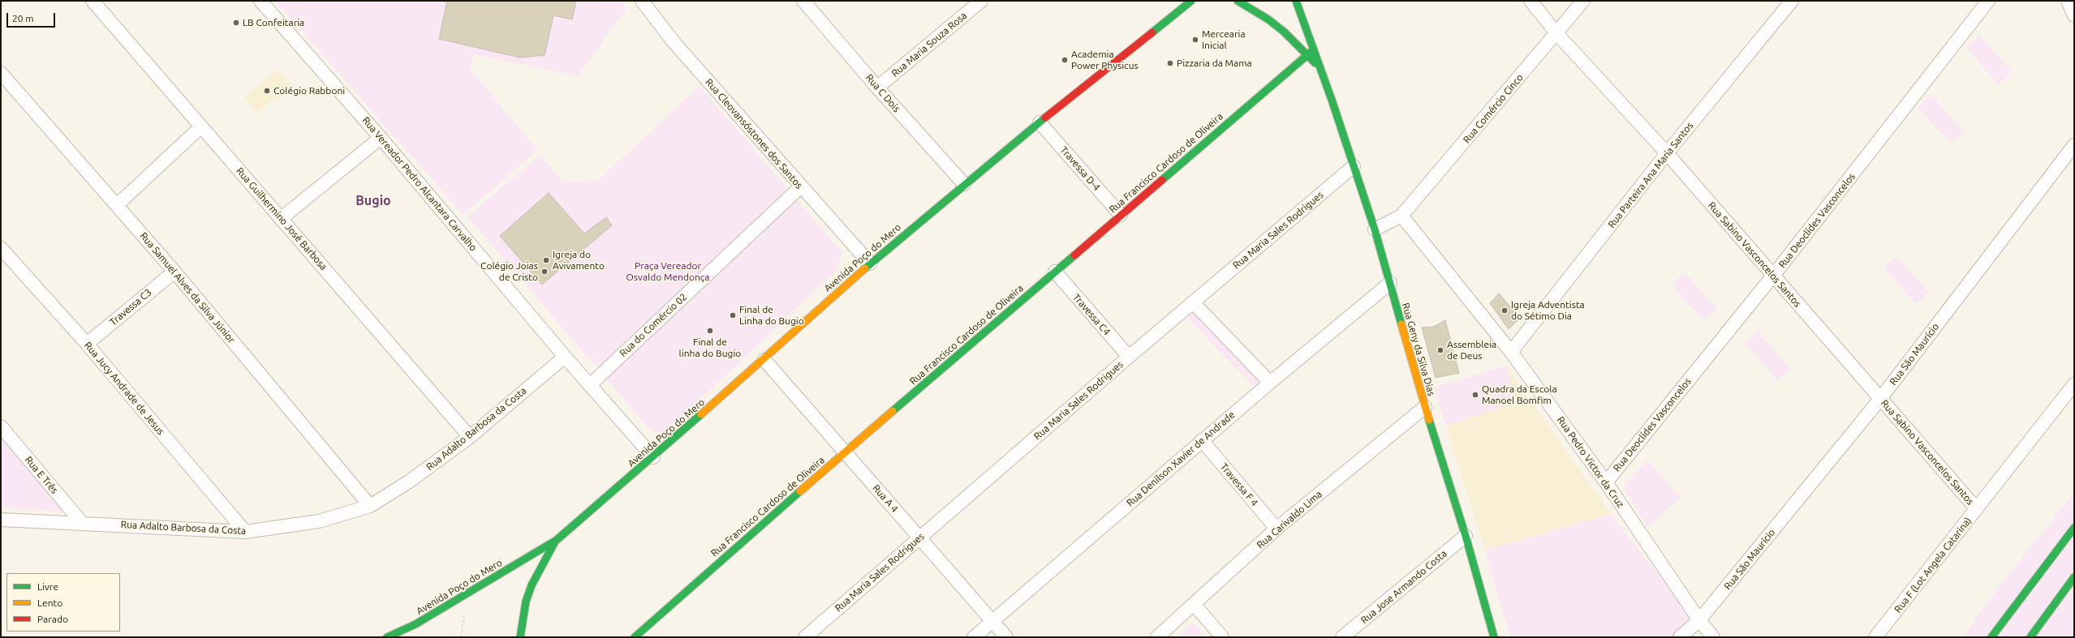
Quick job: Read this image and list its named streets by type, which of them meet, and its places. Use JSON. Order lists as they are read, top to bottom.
{
  "streets": {
    "main road": ["Rua Francisco Cardoso de Oliveira", "Avenida Poço do Mero", "Rua Geny da Silva Dias"],
    "street": [
      "Rua Maria Souza Rosa",
      "Rua C Dois",
      "Rua Comércio Cinco",
      "Rua Cleovansóstones dos Santos",
      "Travessa D-4",
      "Rua Parteira Ana Maria Santos",
      "Rua Vereador Pedro Alcantara Carvalho",
      "Rua Guilhermino José Barbosa",
      "Rua Deoclídes Vasconcelos",
      "Rua Maria Sales Rodrigues",
      "Rua Sabino Vasconcelos Santos",
      "Rua Samuel Alves da Silva Júnior",
      "Travessa C3",
      "Travessa C4",
      "Rua do Comércio 02",
      "Rua São Maurício",
      "Rua Jucy Andrade de Jesus",
      "Rua Adalto Barbosa da Costa",
      "Rua Denilson Xavier de Andrade",
      "Rua Pedro Victor da Cruz",
      "Rua E Três",
      "Travessa F 4",
      "Rua A 4",
      "Rua Carivaldo Lima",
      "Rua F (Lot Angela Catarina)",
      "Rua Jose Armando Costa"
    ]
  },
  "crossings": [
    ["Rua Maria Souza Rosa", "Rua C Dois"],
    ["Rua C Dois", "Avenida Poço do Mero"],
    ["Rua Comércio Cinco", "Rua Sabino Vasconcelos Santos"],
    ["Rua Comércio Cinco", "Rua Pedro Victor da Cruz"],
    ["Rua Cleovansóstones dos Santos", "Avenida Poço do Mero"],
    ["Rua Cleovansóstones dos Santos", "Rua do Comércio 02"],
    ["Rua Francisco Cardoso de Oliveira", "Travessa D-4"],
    ["Rua Francisco Cardoso de Oliveira", "Travessa C4"],
    ["Rua Francisco Cardoso de Oliveira", "Rua Geny da Silva Dias"],
    ["Rua Francisco Cardoso de Oliveira", "Rua A 4"],
    ["Travessa D-4", "Avenida Poço do Mero"],
    ["Rua Parteira Ana Maria Santos", "Rua Sabino Vasconcelos Santos"],
    ["Rua Parteira Ana Maria Santos", "Rua Pedro Victor da Cruz"],
    ["Rua Vereador Pedro Alcantara Carvalho", "Avenida Poço do Mero"],
    ["Rua Vereador Pedro Alcantara Carvalho", "Rua do Comércio 02"],
    ["Rua Vereador Pedro Alcantara Carvalho", "Rua Adalto Barbosa da Costa"],
    ["Rua Guilhermino José Barbosa", "Rua Adalto Barbosa da Costa"],
    ["Rua Deoclídes Vasconcelos", "Rua Sabino Vasconcelos Santos"],
    ["Rua Deoclídes Vasconcelos", "Rua Pedro Victor da Cruz"],
    ["Rua Maria Sales Rodrigues", "Travessa C4"],
    ["Rua Maria Sales Rodrigues", "Rua Geny da Silva Dias"],
    ["Rua Maria Sales Rodrigues", "Rua A 4"],
    ["Rua Sabino Vasconcelos Santos", "Rua São Maurício"],
    ["Rua Sabino Vasconcelos Santos", "Rua F (Lot Angela Catarina)"],
    ["Avenida Poço do Mero", "Rua A 4"],
    ["Rua Samuel Alves da Silva Júnior", "Travessa C3"],
    ["Rua Samuel Alves da Silva Júnior", "Rua Adalto Barbosa da Costa"],
    ["Travessa C3", "Rua Jucy Andrade de Jesus"],
    ["Rua Geny da Silva Dias", "Rua Denilson Xavier de Andrade"],
    ["Rua Geny da Silva Dias", "Rua Carivaldo Lima"],
    ["Rua Geny da Silva Dias", "Rua Jose Armando Costa"],
    ["Rua São Maurício", "Rua Pedro Victor da Cruz"],
    ["Rua Jucy Andrade de Jesus", "Rua Adalto Barbosa da Costa"],
    ["Rua Adalto Barbosa da Costa", "Rua E Três"],
    ["Rua Denilson Xavier de Andrade", "Travessa F 4"],
    ["Rua Denilson Xavier de Andrade", "Rua A 4"],
    ["Travessa F 4", "Rua Carivaldo Lima"]
  ],
  "districts": ["Bugio"],
  "parks": ["Praça Vereador Osvaldo Mendonça"],
  "places": [
    "LB Confeitaria",
    "Mercearia Inicial",
    "Academia Power Physicus",
    "Pizzaria da Mama",
    "Colégio Rabboni",
    "Igreja do Avivamento",
    "Colégio Joias de Cristo",
    "Igreja Adventista do Sétimo Dia",
    "Final de Linha do Bugio",
    "Final de linha do Bugio",
    "Assembleia de Deus",
    "Quadra da Escola Manoel Bomfim"
  ],
  "legend": ["Livre", "Lento", "Parado"],
  "scale_bar": "20 m"
}
